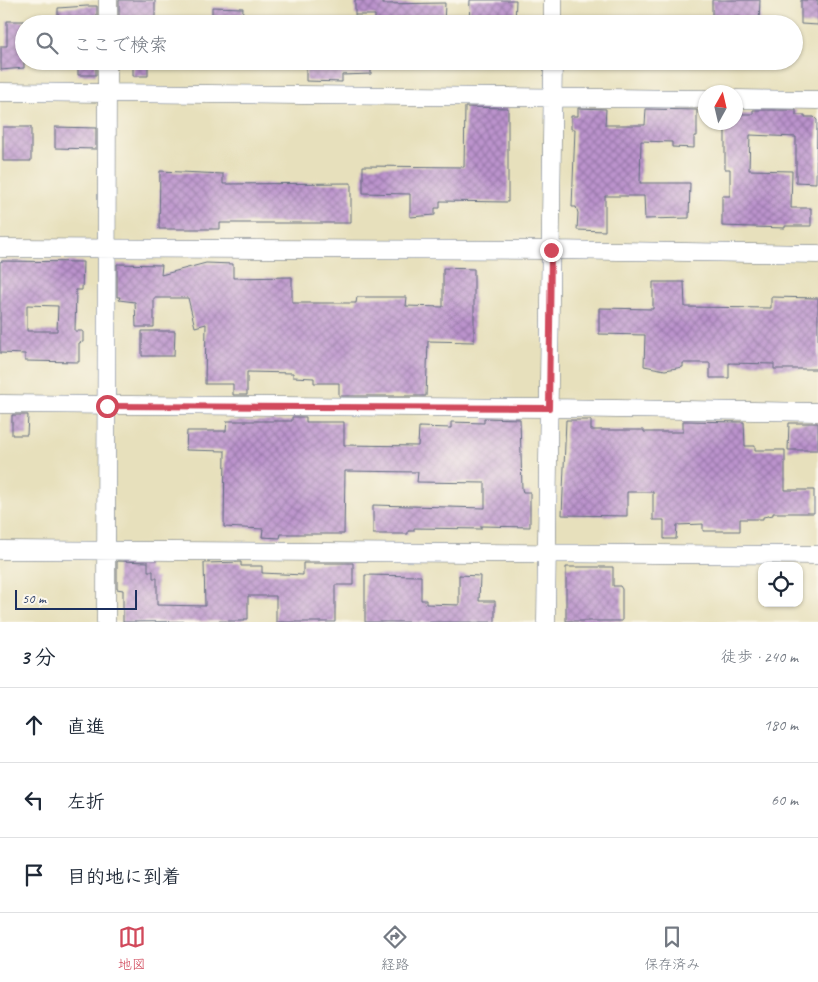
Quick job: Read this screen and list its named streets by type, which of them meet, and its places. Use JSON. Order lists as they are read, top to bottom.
{
  "scale_bar": "50 m",
  "north": "top",
  "page": {
    "search": "ここで検索",
    "scale": "50 m",
    "heading": ["3 分", "徒歩 · 240 m"],
    "list": [
      ["直進", "180 m"],
      ["左折", "60 m"],
      "目的地に到着"
    ],
    "nav": ["地図", "経路", "保存済み"]
  }
}
